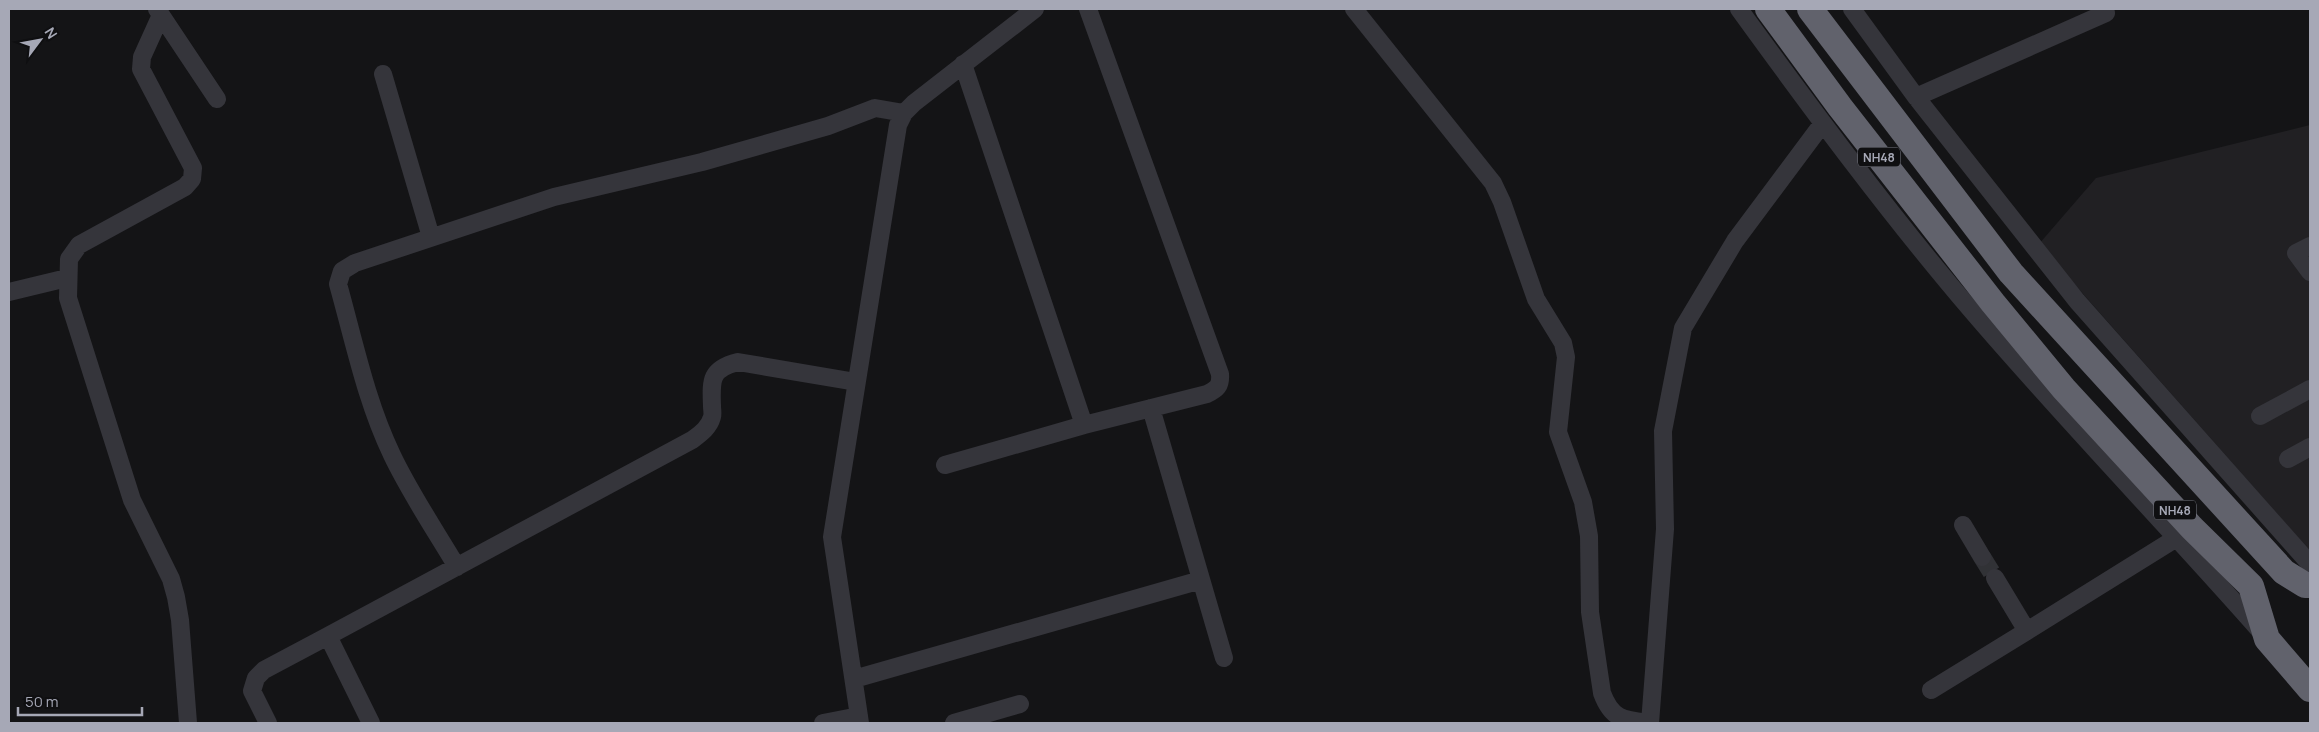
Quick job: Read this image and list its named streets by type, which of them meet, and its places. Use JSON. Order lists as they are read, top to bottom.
{
  "streets": {
    "highway": ["NH48"]
  },
  "scale_bar": "50 m",
  "north": "top right"
}
